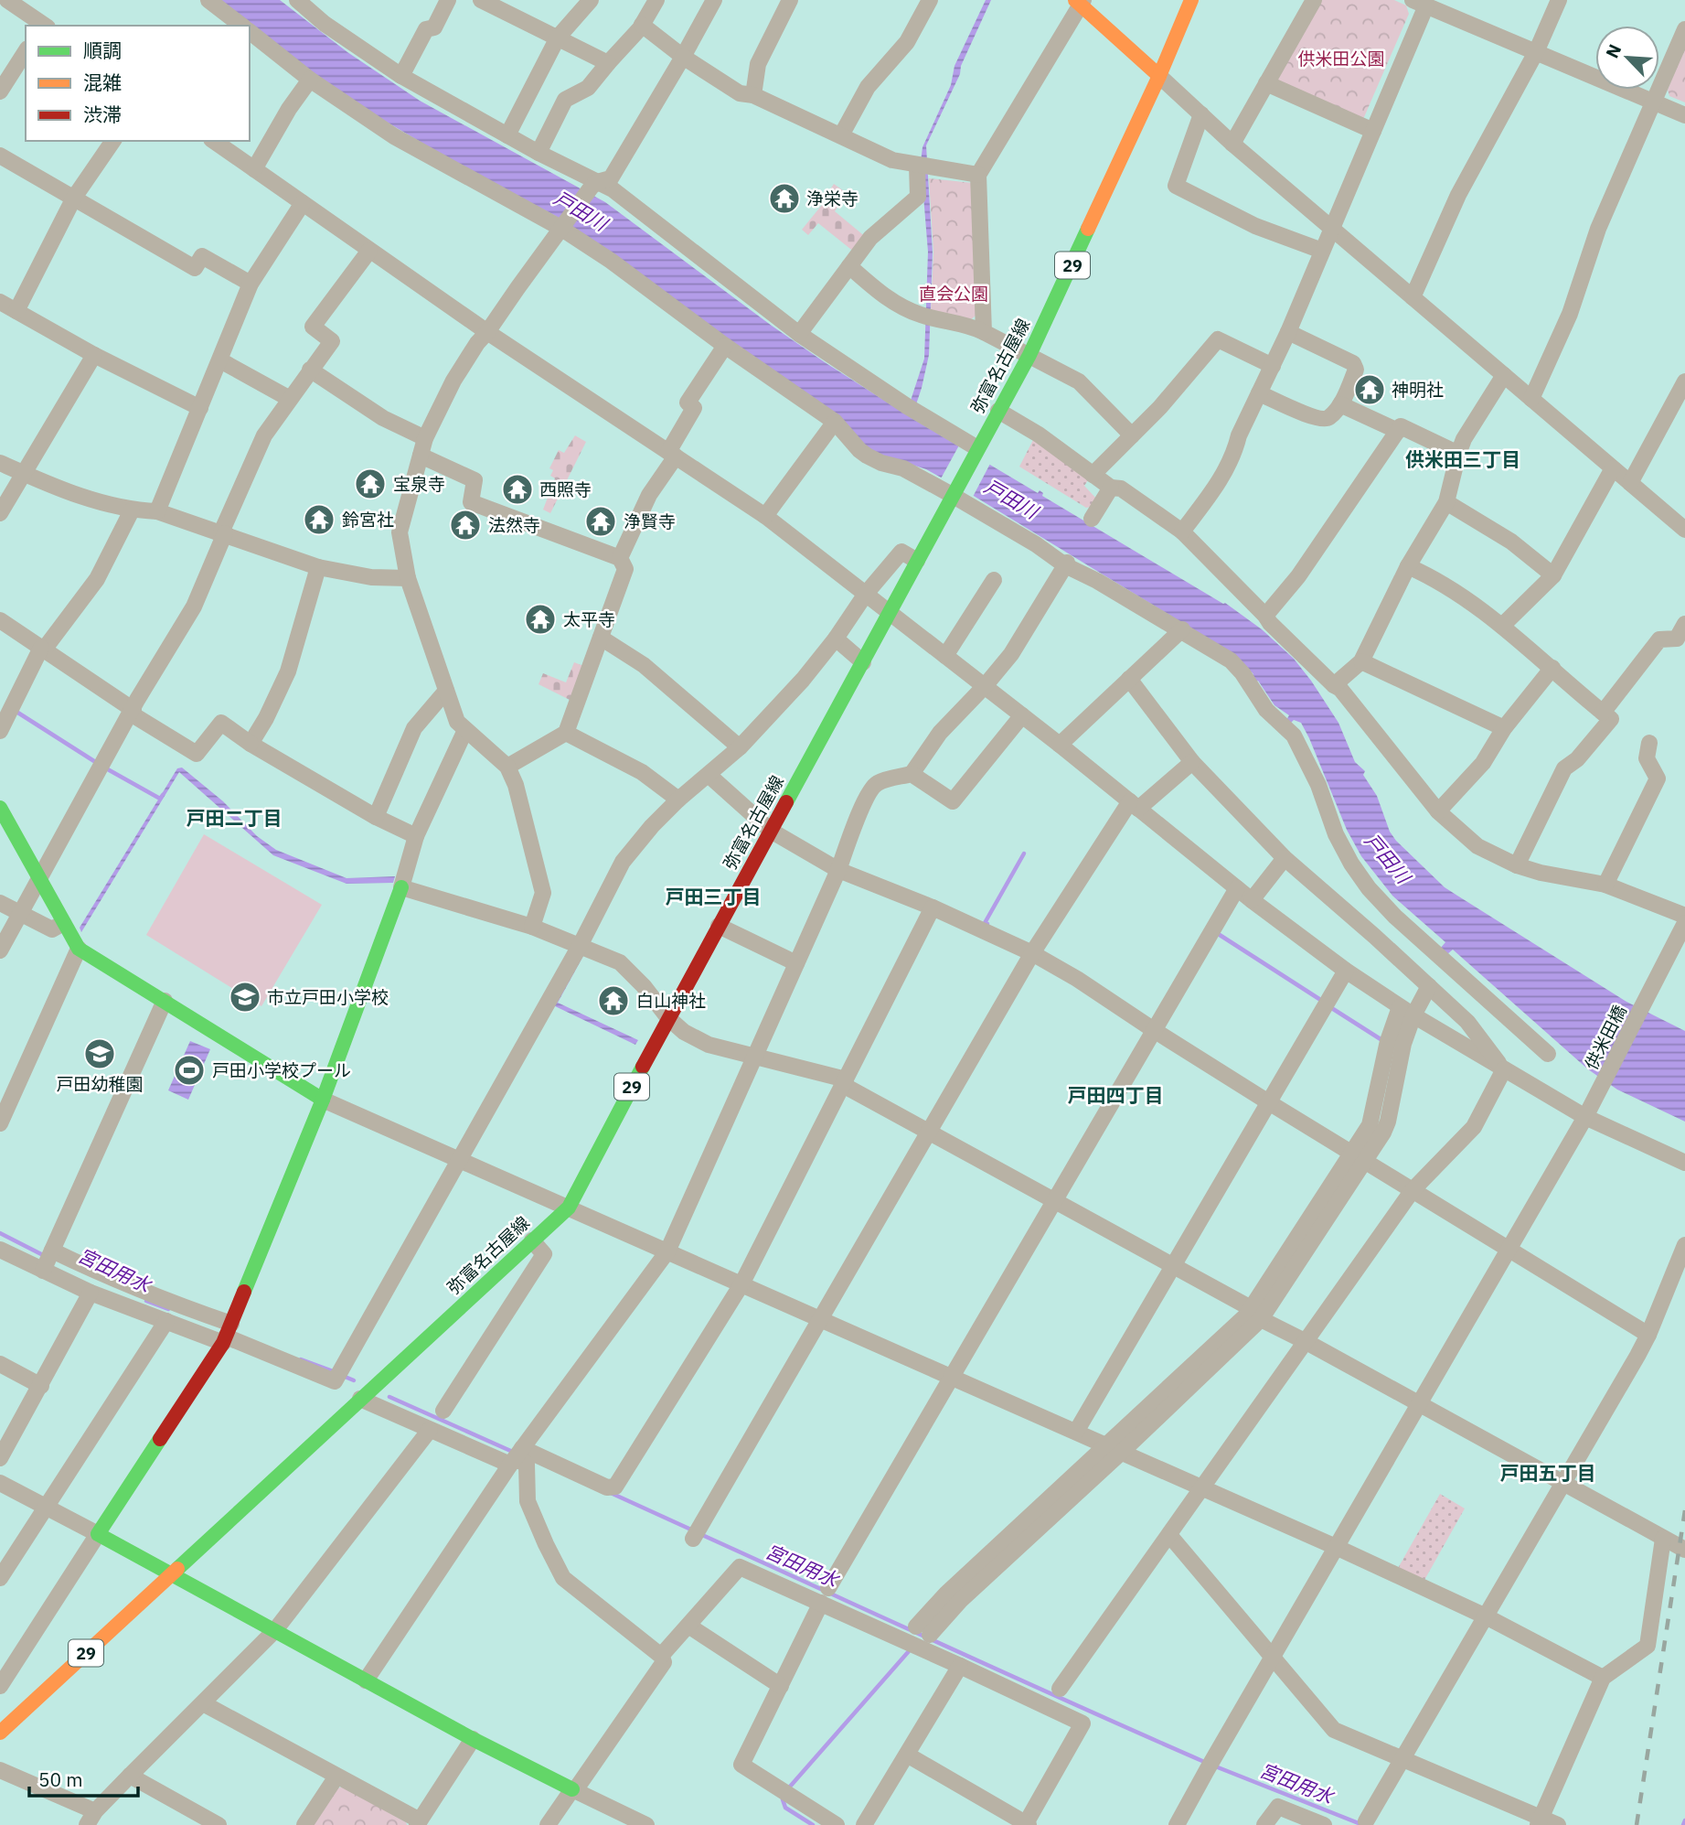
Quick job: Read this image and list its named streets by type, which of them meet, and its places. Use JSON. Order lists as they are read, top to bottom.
{
  "streets": {
    "main road": ["29", "弥富名古屋線"],
    "street": ["供米田橋"]
  },
  "districts": [
    "供米田三丁目",
    "戸田二丁目",
    "戸田三丁目",
    "戸田四丁目",
    "戸田五丁目"
  ],
  "water": ["戸田川", "宮田用水"],
  "parks": ["供米田公園", "直会公園"],
  "places": {
    "temple": [
      "浄栄寺",
      "神明社",
      "宝泉寺",
      "西照寺",
      "鈴宮社",
      "浄賢寺",
      "法然寺",
      "太平寺",
      "白山神社"
    ],
    "school or university": ["市立戸田小学校", "戸田幼稚園"],
    "sports": ["戸田小学校プール"]
  },
  "legend": ["順調", "混雑", "渋滞"],
  "scale_bar": "50 m",
  "north": "top left"
}
